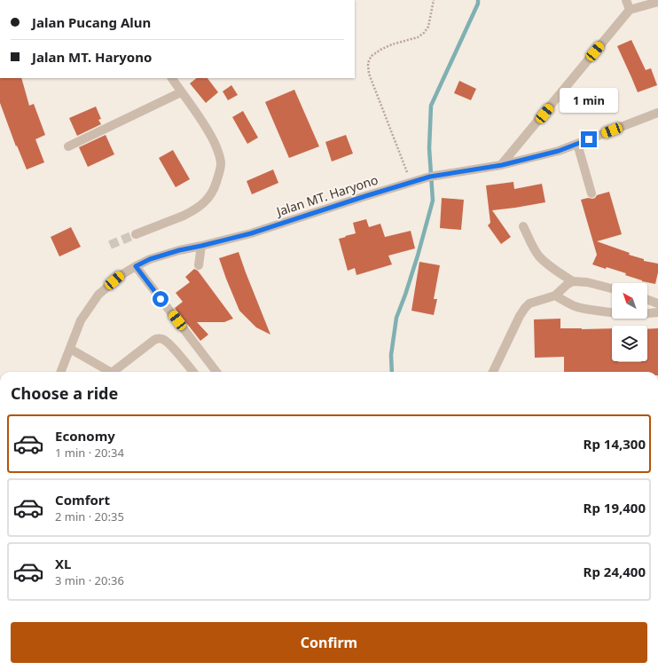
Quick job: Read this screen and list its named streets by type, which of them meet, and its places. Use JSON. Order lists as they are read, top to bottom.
{
  "streets": {
    "street": ["Jalan MT. Haryono"]
  },
  "north": "top left",
  "page": {
    "banner": ["Jalan Pucang Alun", "Jalan MT. Haryono"],
    "bubble": "1 min",
    "heading": "Choose a ride",
    "list": [
      {
        "name": "Economy",
        "note": "1 min · 20:34",
        "value": "Rp 14,300"
      },
      {
        "name": "Comfort",
        "note": "2 min · 20:35",
        "value": "Rp 19,400"
      },
      {
        "name": "XL",
        "note": "3 min · 20:36",
        "value": "Rp 24,400"
      }
    ],
    "buttons": "Confirm"
  }
}
